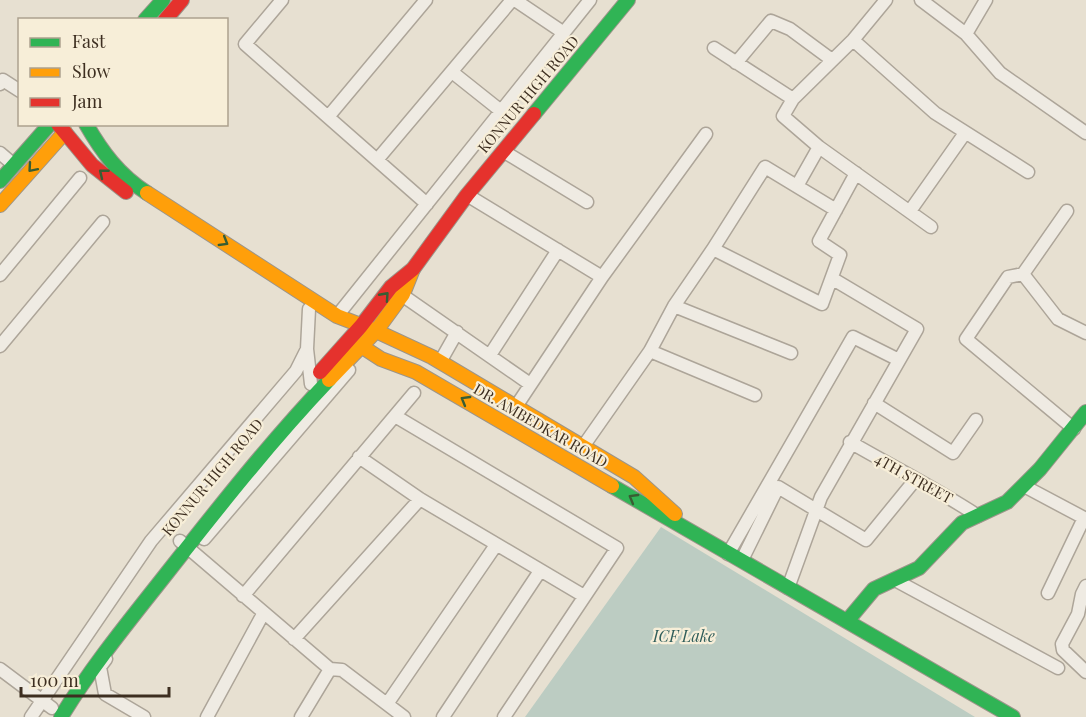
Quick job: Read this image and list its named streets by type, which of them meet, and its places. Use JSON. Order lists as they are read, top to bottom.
{
  "streets": {
    "main road": ["KONNUR HIGH ROAD", "DR. AMBEDKAR ROAD"],
    "street": ["4TH STREET"]
  },
  "crossings": [
    ["KONNUR HIGH ROAD", "DR. AMBEDKAR ROAD"]
  ],
  "water": ["ICF Lake"],
  "legend": ["Fast", "Slow", "Jam"],
  "scale_bar": "100 m"
}
